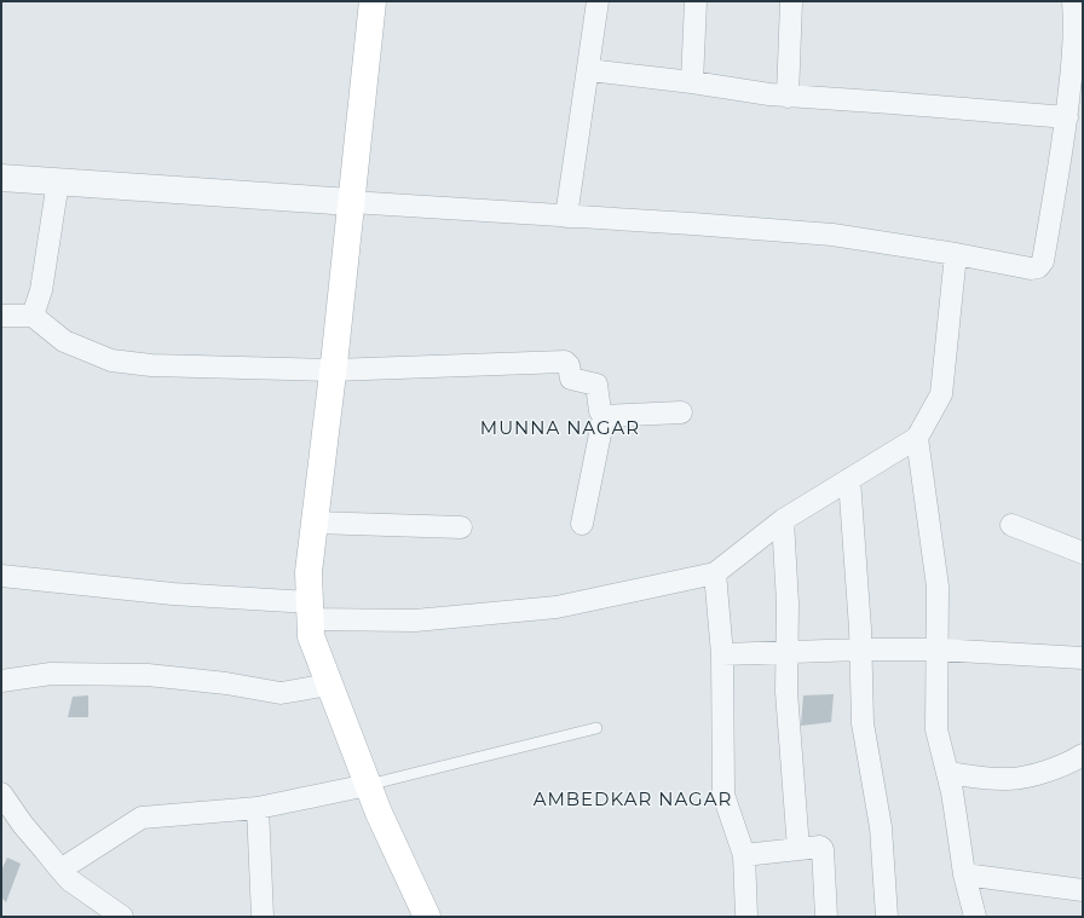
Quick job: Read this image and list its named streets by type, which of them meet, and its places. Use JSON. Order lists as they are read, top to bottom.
{
  "districts": ["MUNNA NAGAR", "AMBEDKAR NAGAR"]
}
